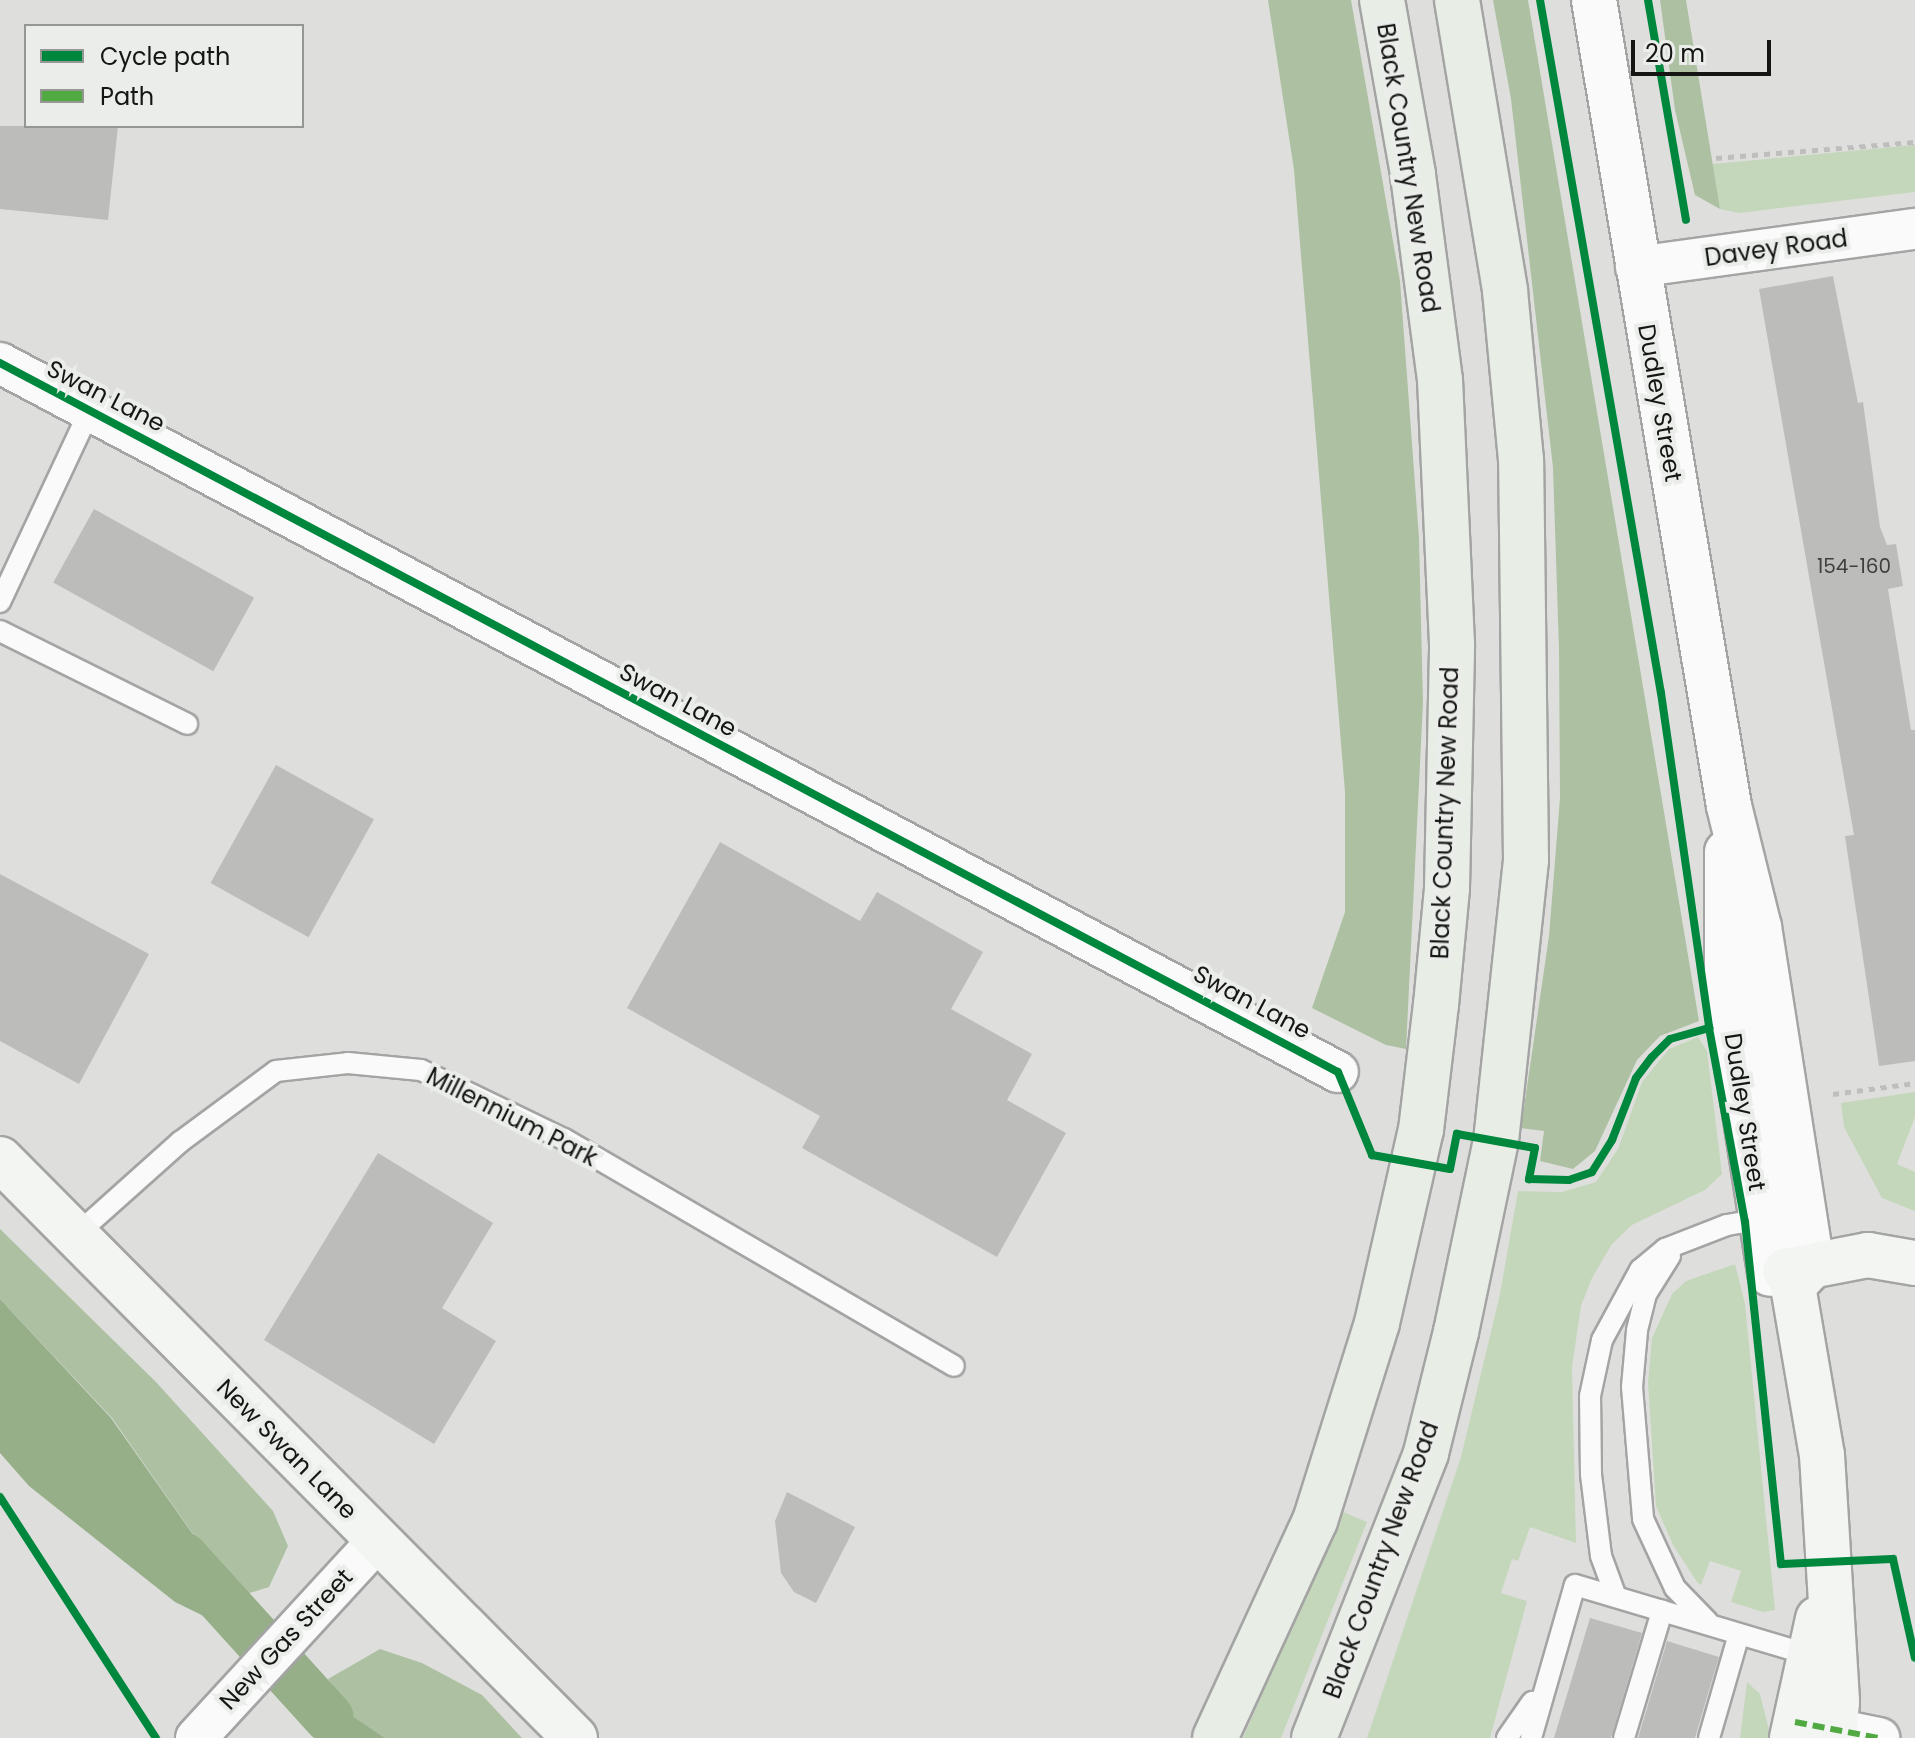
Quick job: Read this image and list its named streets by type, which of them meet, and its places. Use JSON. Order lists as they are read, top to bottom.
{
  "streets": {
    "highway": ["Black Country New Road"],
    "main road": ["Dudley Street", "New Swan Lane"],
    "street": ["Davey Road", "Swan Lane", "New Gas Street"],
    "lane": ["Millennium Park"]
  },
  "crossings": [
    ["Davey Road", "Dudley Street"],
    ["Millennium Park", "New Swan Lane"],
    ["New Swan Lane", "New Gas Street"]
  ],
  "house_numbers": ["154-160"],
  "legend": ["Cycle path", "Path"],
  "scale_bar": "20 m"
}
